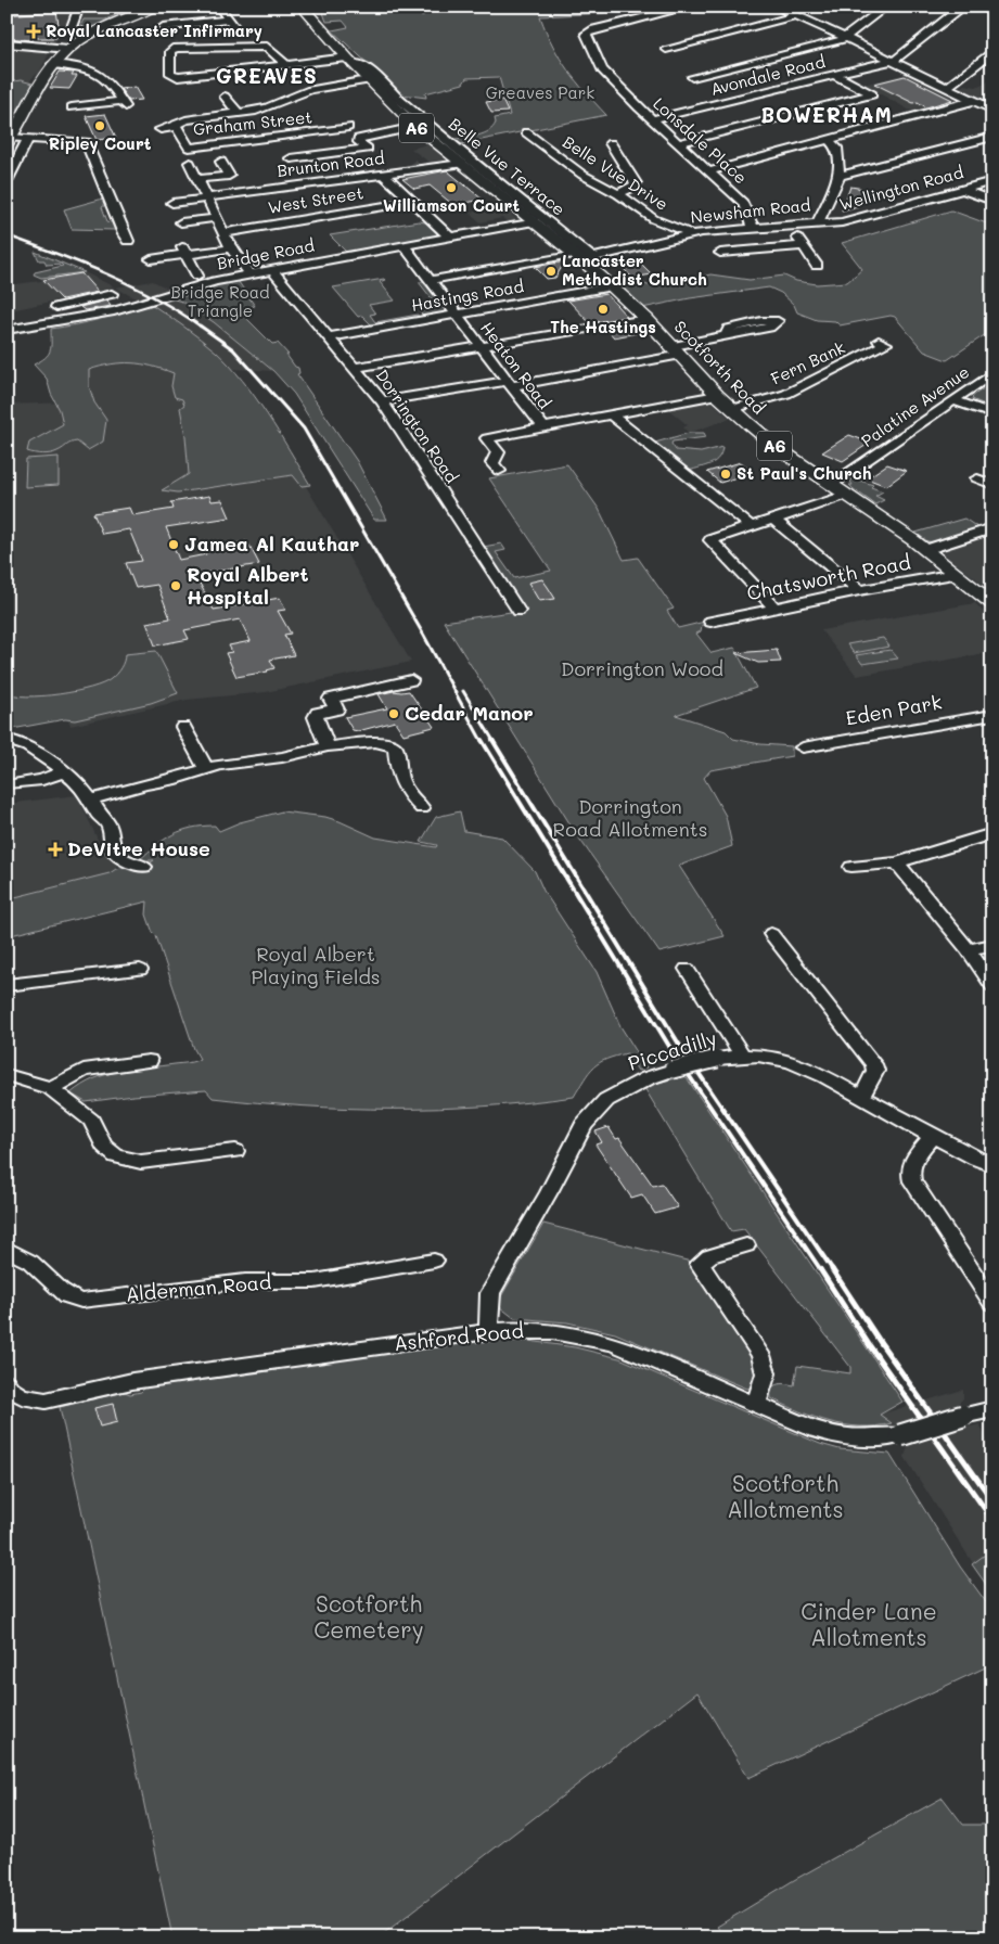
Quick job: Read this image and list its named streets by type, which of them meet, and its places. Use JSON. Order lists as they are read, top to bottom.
{
  "streets": {
    "main road": ["A6", "Scotforth Road"],
    "street": [
      "Avondale Road",
      "Graham Street",
      "Lonsdale Place",
      "Brunton Road",
      "Belle Vue Terrace",
      "Belle Vue Drive",
      "Wellington Road",
      "West Street",
      "Newsham Road",
      "Bridge Road",
      "Hastings Road",
      "Fern Bank",
      "Heaton Road",
      "Palatine Avenue",
      "Dorrington Road",
      "Chatsworth Road",
      "Eden Park",
      "Piccadilly",
      "Alderman Road",
      "Ashford Road"
    ]
  },
  "crossings": [
    ["Avondale Road", "Lonsdale Place"],
    ["A6", "Brunton Road"],
    ["A6", "Belle Vue Terrace"],
    ["A6", "Bridge Road"],
    ["A6", "Scotforth Road"],
    ["Lonsdale Place", "Newsham Road"],
    ["Belle Vue Terrace", "Newsham Road"],
    ["Belle Vue Terrace", "Scotforth Road"],
    ["Belle Vue Drive", "Newsham Road"],
    ["Wellington Road", "Newsham Road"],
    ["Newsham Road", "Heaton Road"],
    ["Newsham Road", "Scotforth Road"],
    ["Bridge Road", "Heaton Road"],
    ["Bridge Road", "Scotforth Road"],
    ["Bridge Road", "Dorrington Road"],
    ["Hastings Road", "Heaton Road"],
    ["Hastings Road", "Scotforth Road"],
    ["Hastings Road", "Dorrington Road"],
    ["Fern Bank", "Scotforth Road"],
    ["Scotforth Road", "Palatine Avenue"],
    ["Scotforth Road", "Chatsworth Road"],
    ["Piccadilly", "Ashford Road"]
  ],
  "districts": ["GREAVES", "BOWERHAM"],
  "parks": [
    "Greaves Park",
    "Bridge Road Triangle",
    "Dorrington Wood",
    "Dorrington Road Allotments",
    "Royal Albert Playing Fields",
    "Scotforth Allotments",
    "Scotforth Cemetery",
    "Cinder Lane Allotments"
  ],
  "places": {
    "health": ["Royal Lancaster Infirmary", "DeVitre House"],
    "other": [
      "Ripley Court",
      "Williamson Court",
      "Lancaster Methodist Church",
      "The Hastings",
      "St Paul's Church",
      "Jamea Al Kauthar",
      "Royal Albert Hospital",
      "Cedar Manor"
    ]
  }
}
